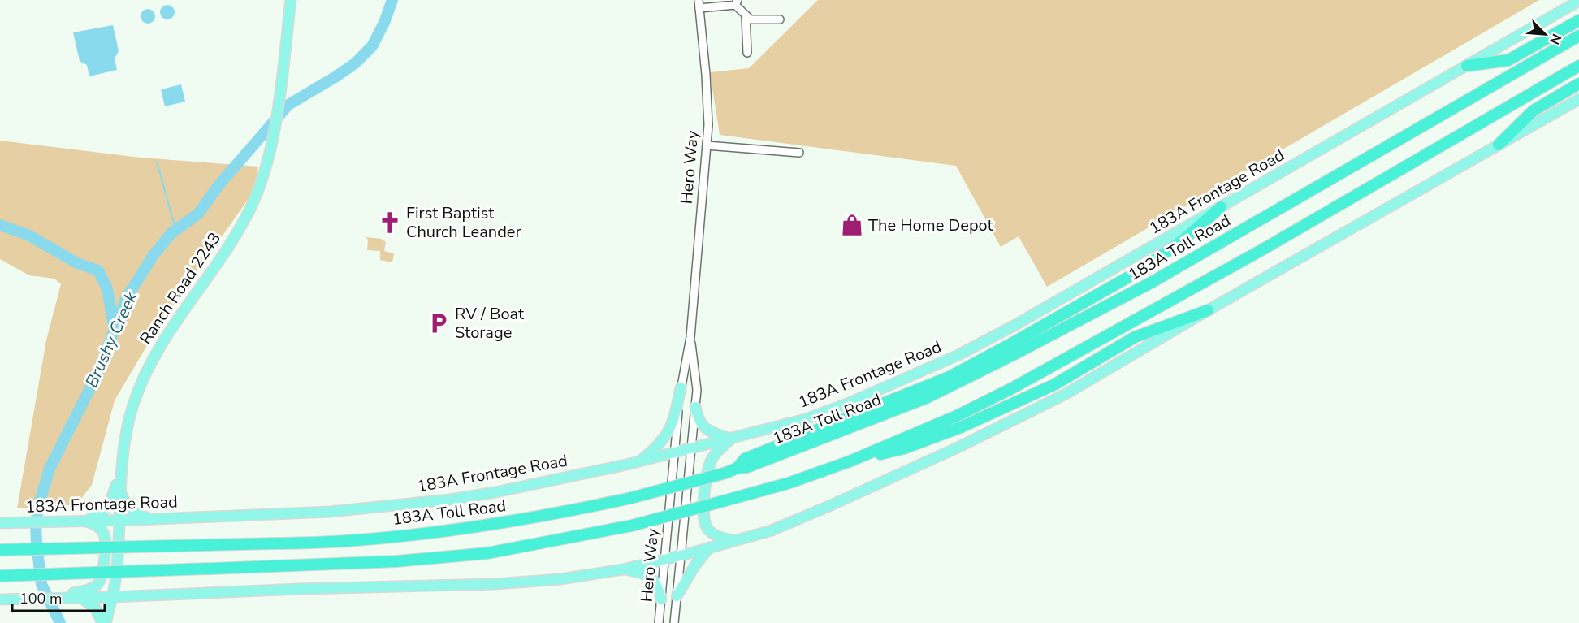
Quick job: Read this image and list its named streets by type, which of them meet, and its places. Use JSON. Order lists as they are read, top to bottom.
{
  "streets": {
    "highway": ["183A Toll Road"],
    "main road": ["183A Frontage Road", "Ranch Road 2243"],
    "street": ["Hero Way"]
  },
  "crossings": [
    ["Hero Way", "183A Frontage Road"],
    ["183A Frontage Road", "Ranch Road 2243"]
  ],
  "water": ["Brushy Creek"],
  "places": {
    "church": ["First Baptist Church Leander"],
    "shop": ["The Home Depot"],
    "parking": ["RV / Boat Storage"]
  },
  "scale_bar": "100 m",
  "north": "bottom right"
}
